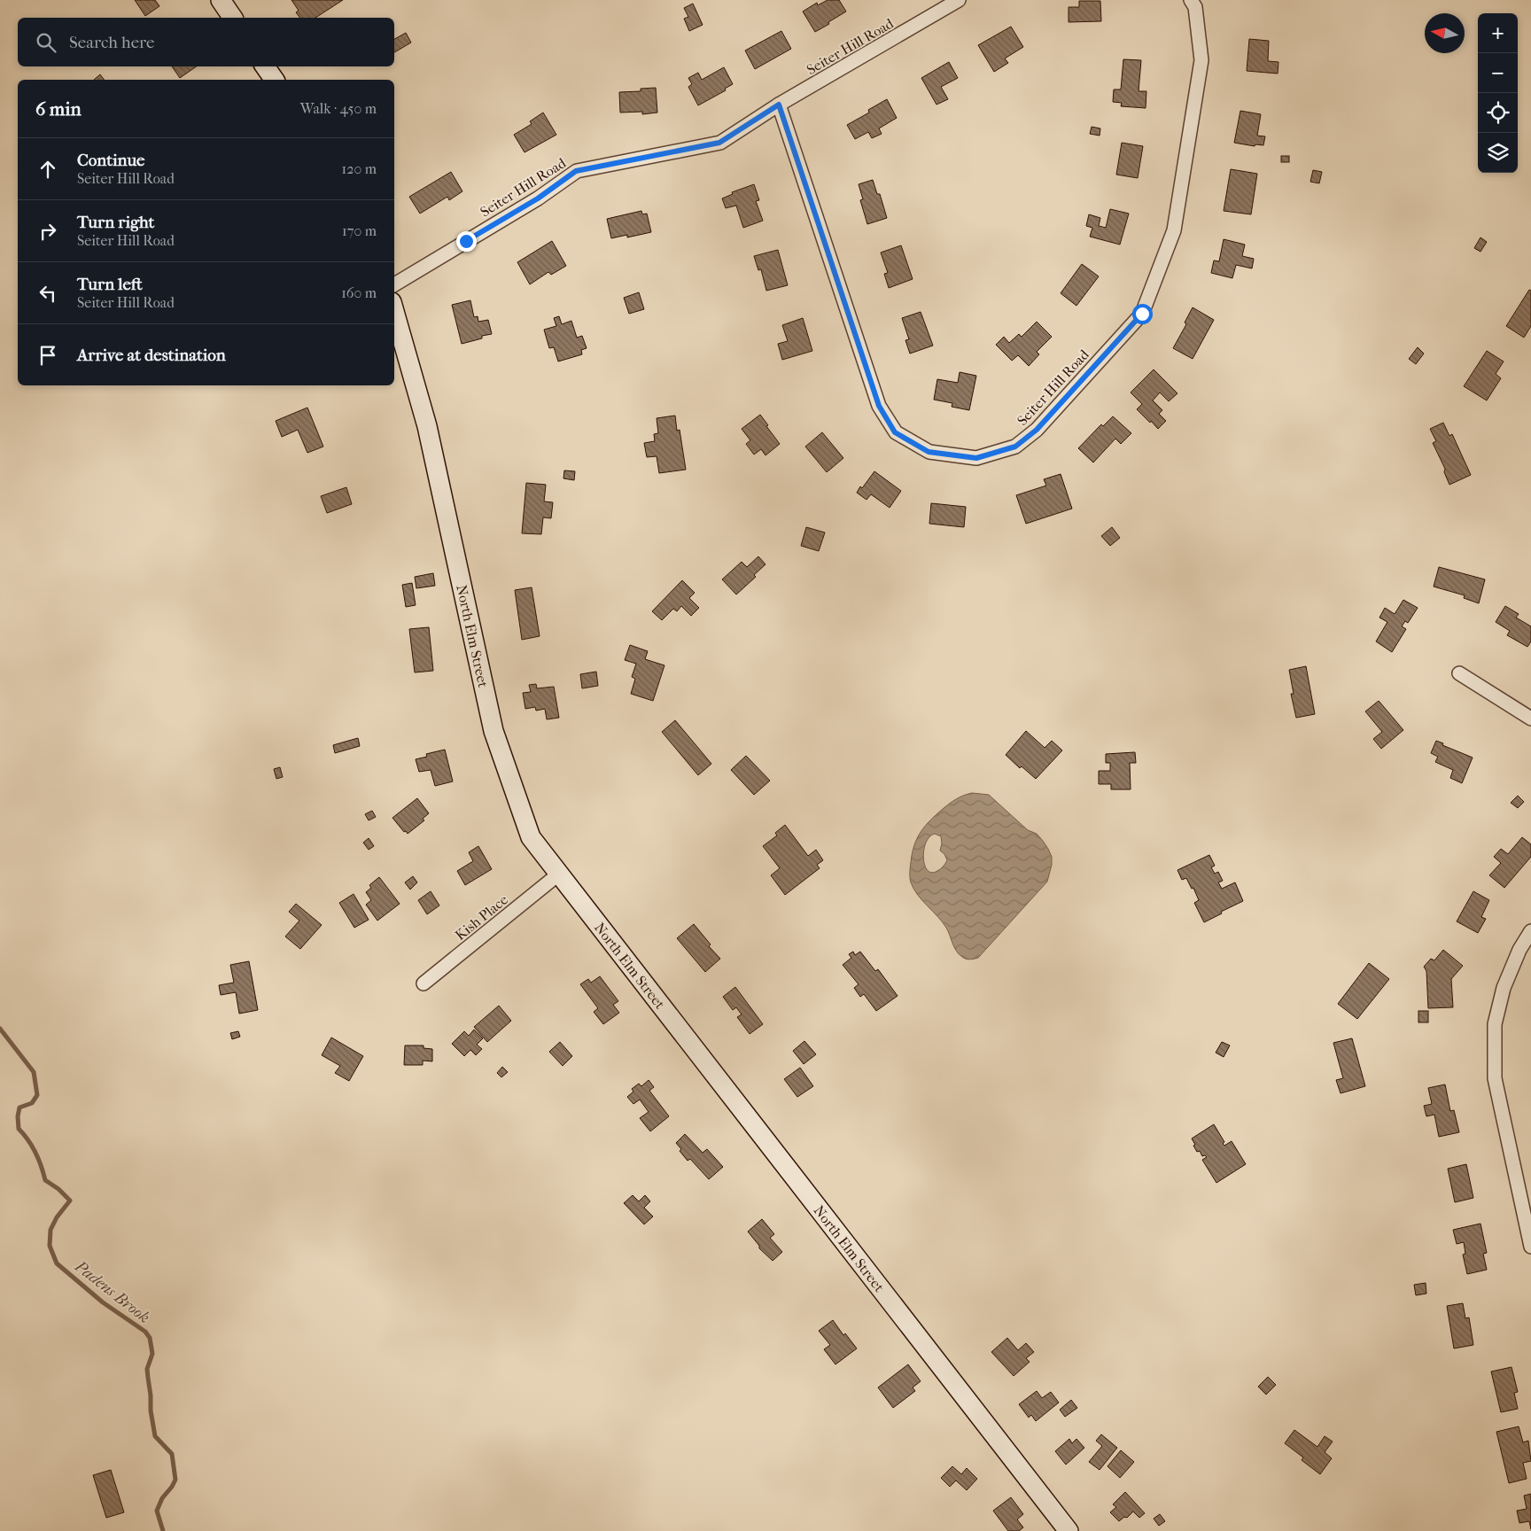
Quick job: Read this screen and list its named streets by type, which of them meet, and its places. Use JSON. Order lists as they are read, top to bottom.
{
  "streets": {
    "main road": ["North Elm Street"],
    "street": ["Seiter Hill Road", "Kish Place"]
  },
  "crossings": [
    ["North Elm Street", "Kish Place"]
  ],
  "water": ["Padens Brook"],
  "north": "left",
  "page": {
    "map_buttons": ["+", "−"],
    "search": "Search here",
    "heading": ["6 min", "Walk · 450 m"],
    "list": [
      ["Continue", "Seiter Hill Road", "120 m"],
      ["Turn right", "Seiter Hill Road", "170 m"],
      ["Turn left", "Seiter Hill Road", "160 m"],
      "Arrive at destination"
    ]
  }
}
